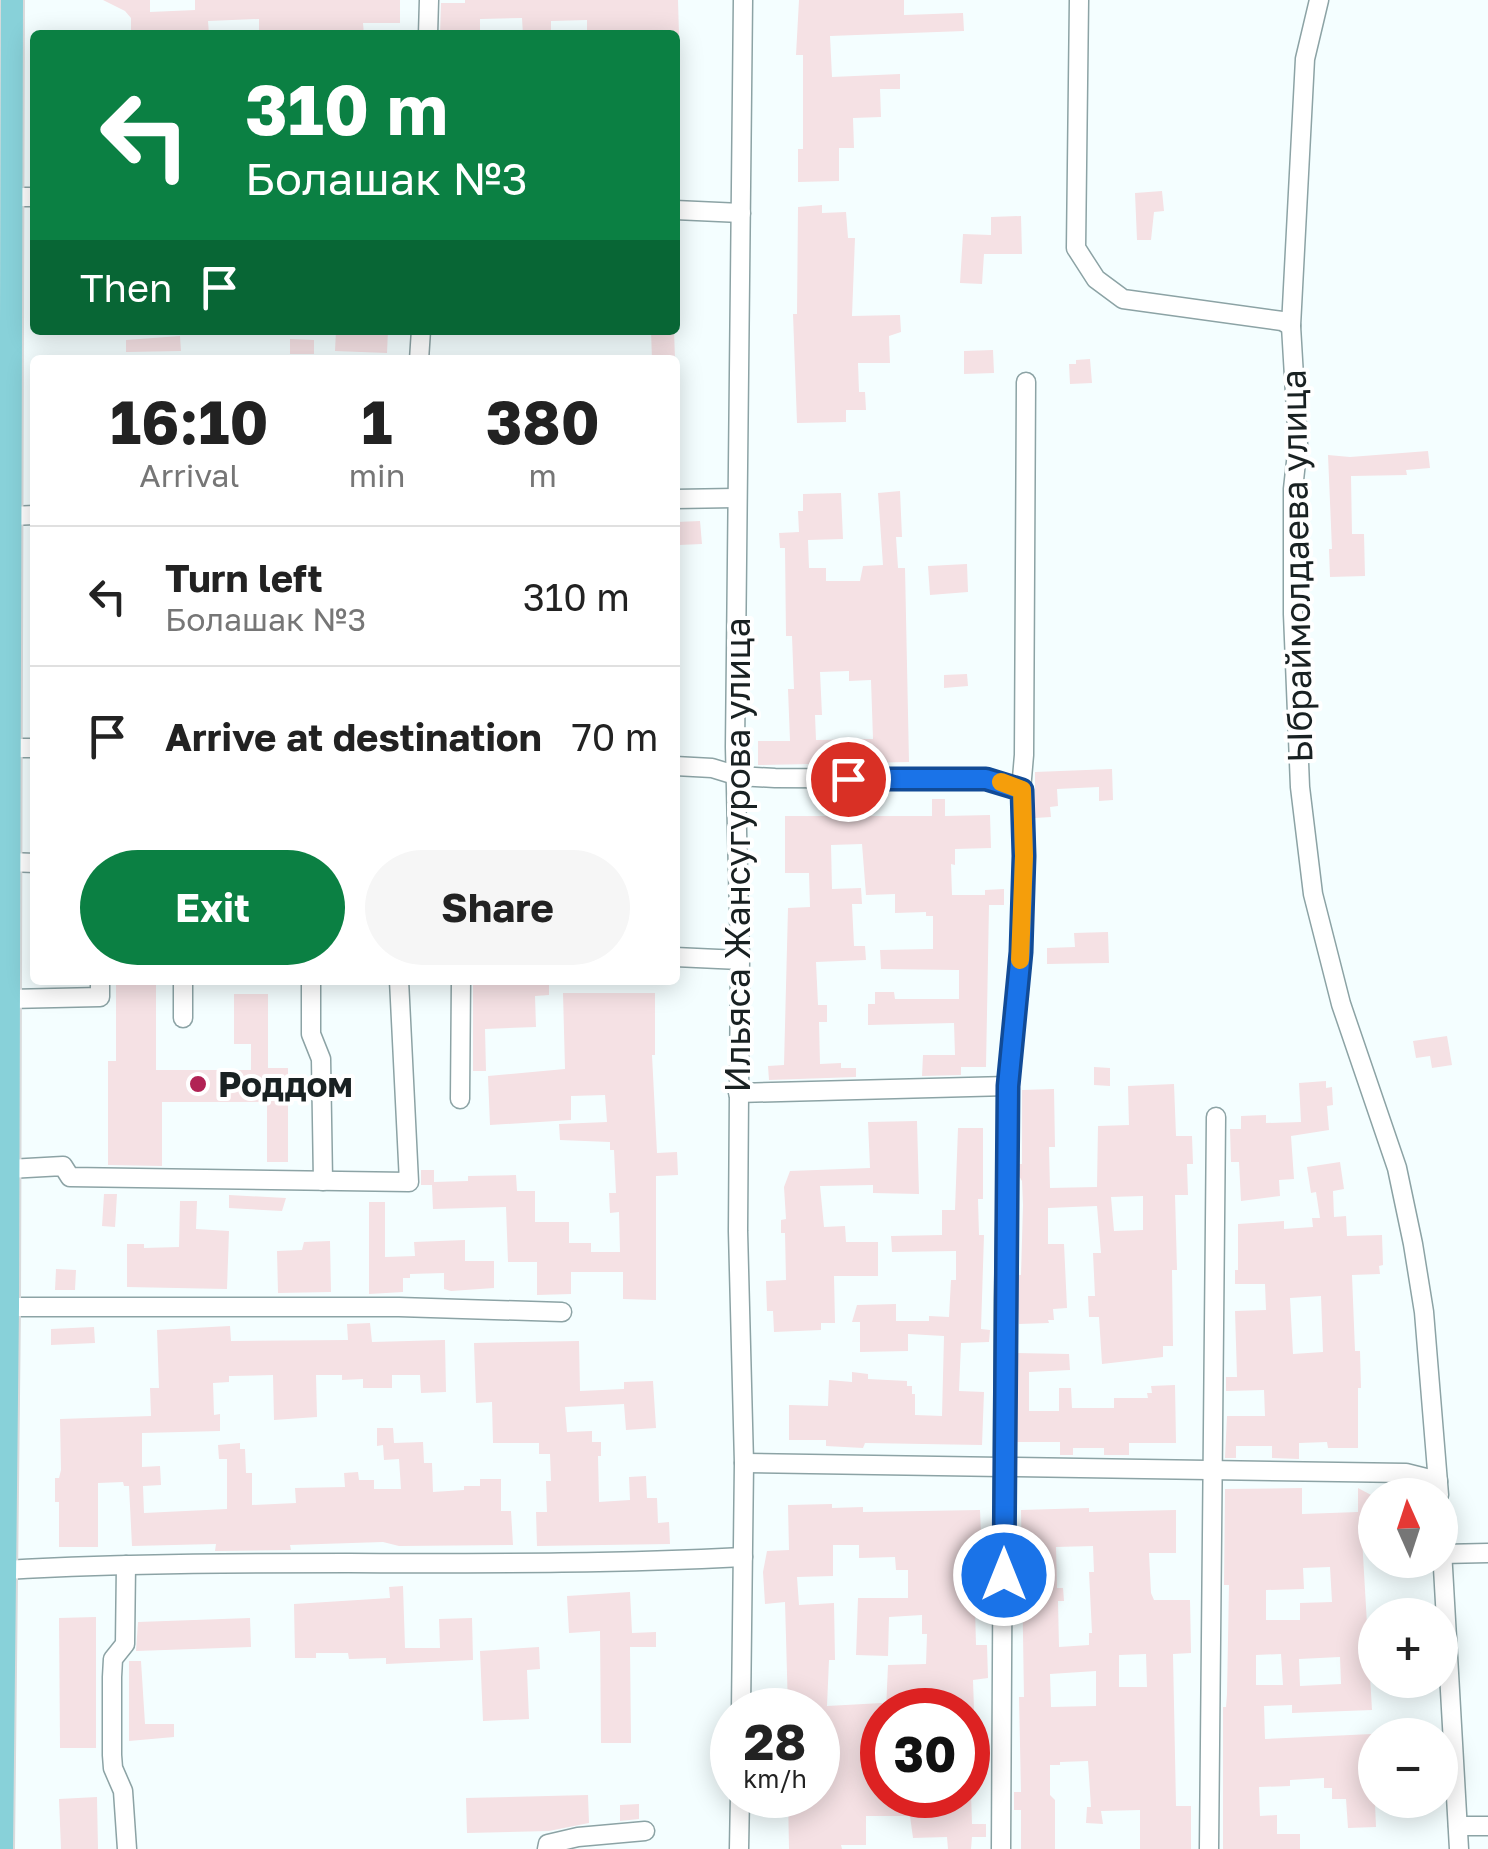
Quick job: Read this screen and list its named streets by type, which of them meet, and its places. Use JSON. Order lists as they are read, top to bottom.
{
  "streets": {
    "street": ["Ыбраймолдаева улица", "Ильяса Жансугурова улица"]
  },
  "places": ["Роддом"],
  "north": "top",
  "page": {
    "turn": ["310 m", "Болашак №3"],
    "then": "Then",
    "eta": [
      "16:10",
      "Arrival",
      "1",
      "min",
      "380",
      "m"
    ],
    "list": [
      {
        "name": "Turn left",
        "note": "Болашак №3",
        "value": "310 m"
      },
      {
        "name": "Arrive at destination",
        "value": "70 m"
      }
    ],
    "buttons": ["Exit", "Share"],
    "map_buttons": ["+", "−"],
    "speed": "28 km/h",
    "limit": "30"
  }
}
